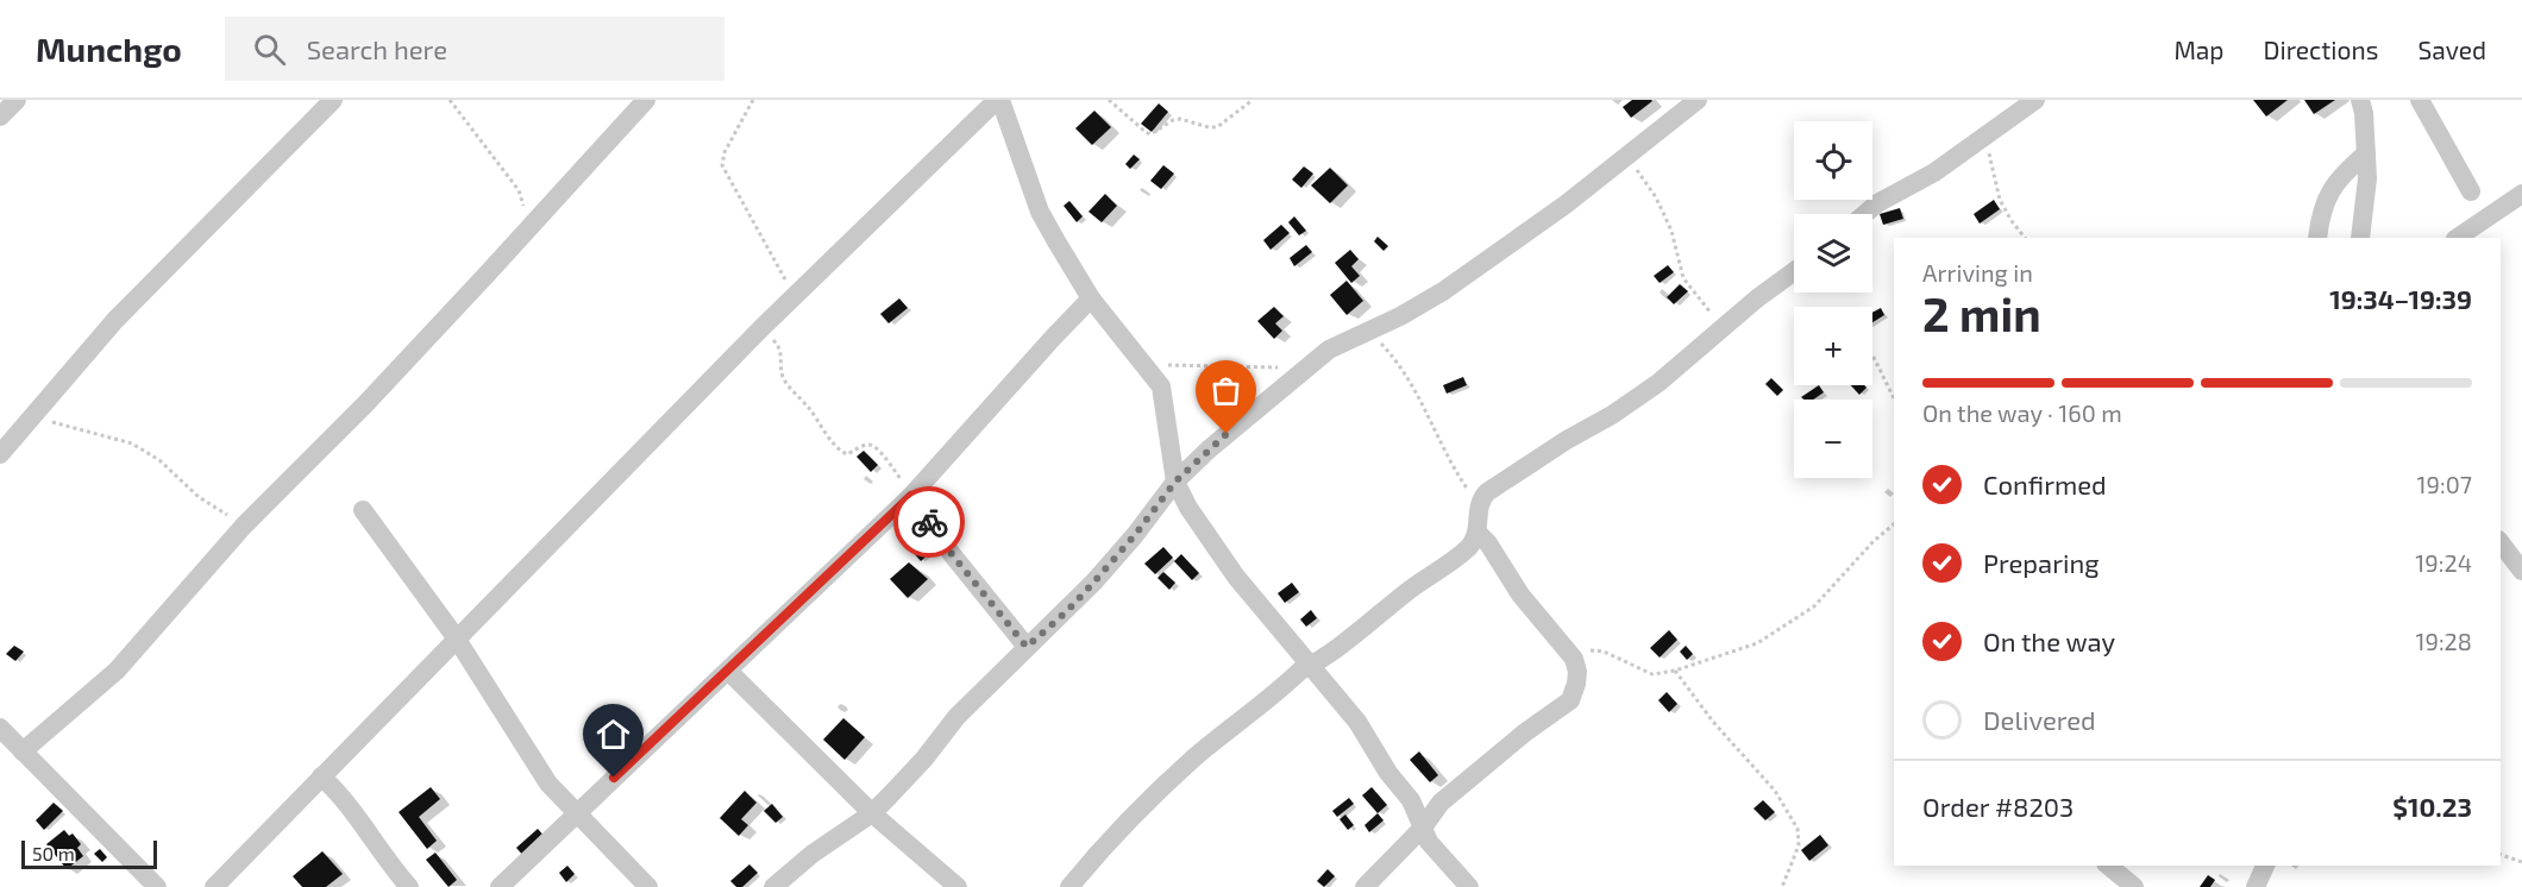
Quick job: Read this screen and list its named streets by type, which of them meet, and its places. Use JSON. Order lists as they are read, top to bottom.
{
  "scale_bar": "50 m",
  "page": {
    "header": "Munchgo",
    "search": "Search here",
    "nav": ["Map", "Directions", "Saved"],
    "map_buttons": ["+", "−"],
    "heading": ["2 min", "Arriving in", "19:34–19:39"],
    "panel": ["Order #8203", "$10.23"],
    "bar": "On the way · 160 m",
    "list": [
      ["Confirmed", "19:07"],
      ["Preparing", "19:24"],
      ["On the way", "19:28"],
      "Delivered"
    ],
    "scale": "50 m"
  }
}
